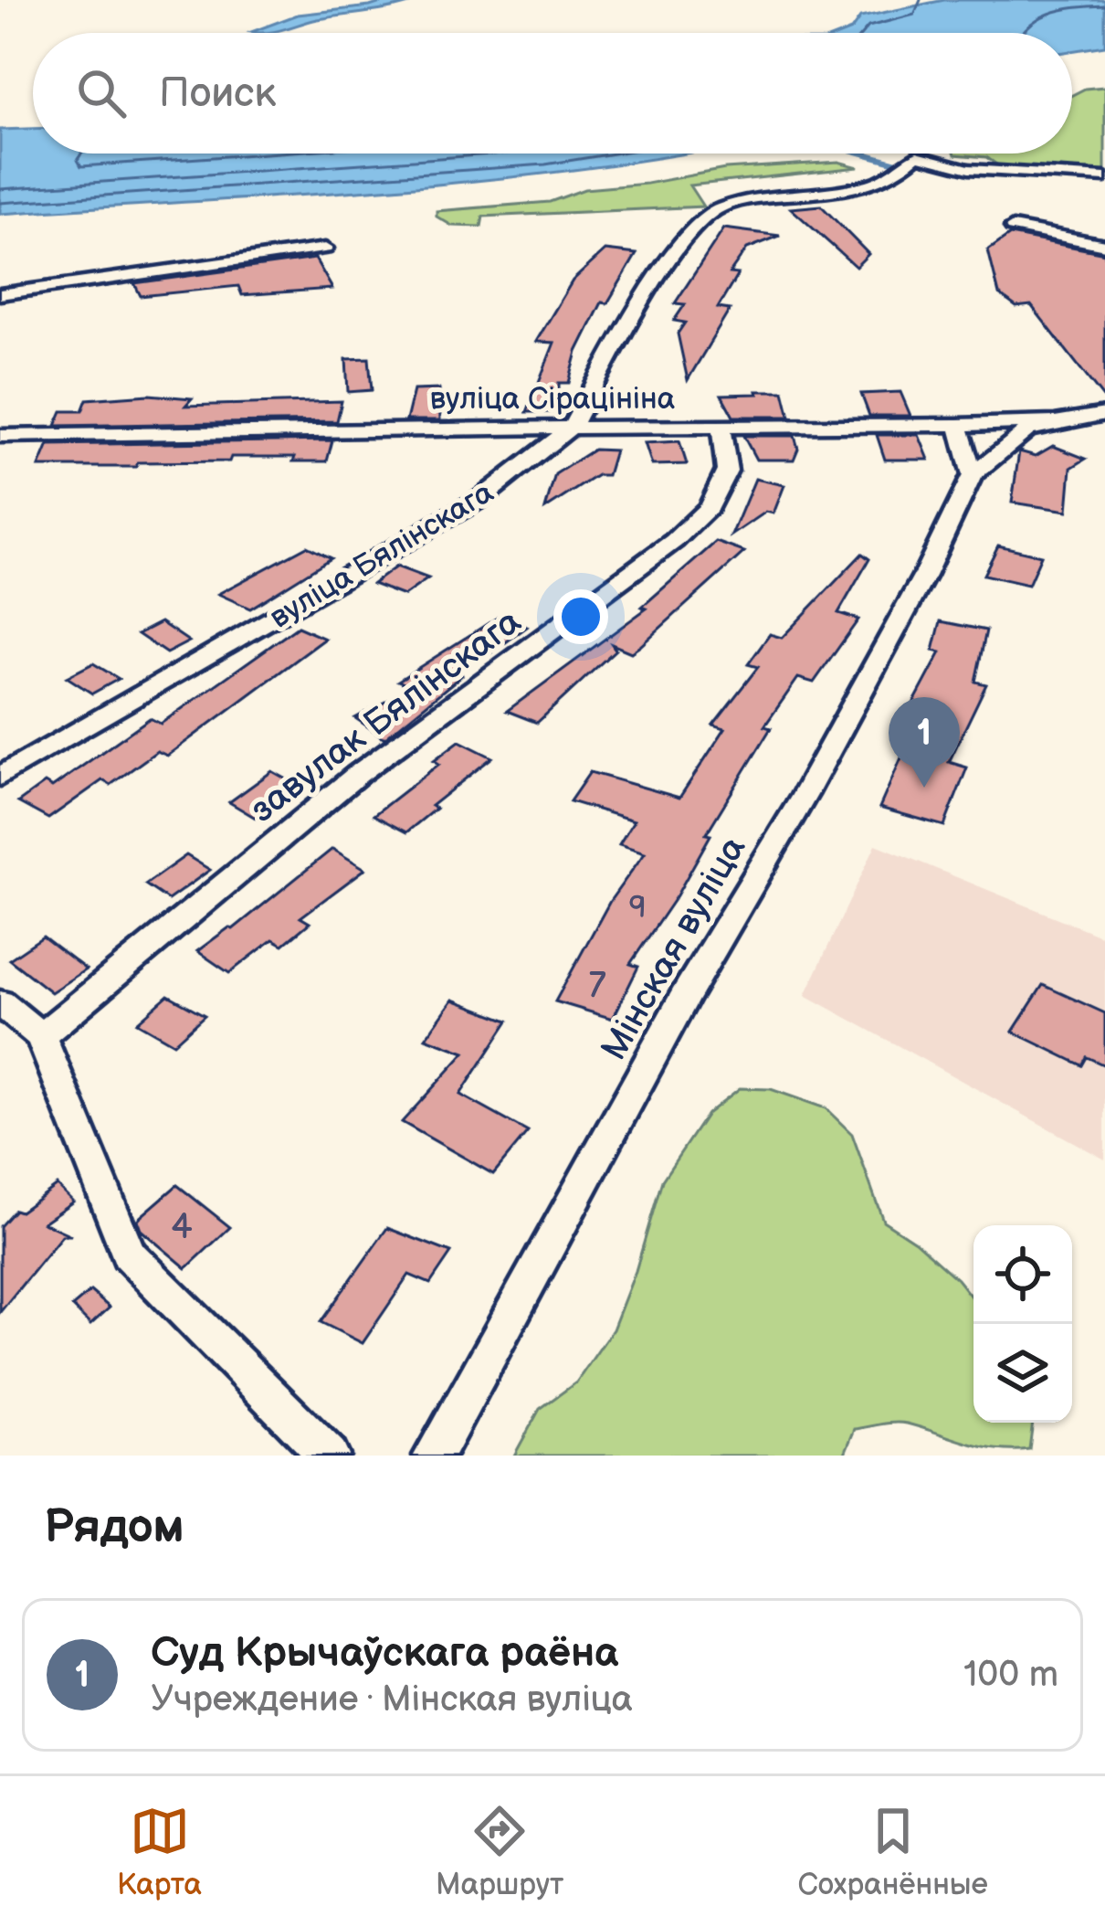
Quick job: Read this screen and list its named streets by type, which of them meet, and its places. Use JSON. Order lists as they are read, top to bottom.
{
  "streets": {
    "street": [
      "вуліца Сірацініна",
      "вуліца Бялінскага",
      "завулак Бялінскага",
      "Мінская вуліца"
    ]
  },
  "crossings": [
    ["вуліца Сірацініна", "вуліца Бялінскага"],
    ["вуліца Сірацініна", "завулак Бялінскага"],
    ["вуліца Сірацініна", "Мінская вуліца"]
  ],
  "house_numbers": ["9", "7", "4"],
  "page": {
    "search": "Поиск",
    "pins": "1",
    "heading": "Рядом",
    "list": [
      {
        "mark": "1",
        "name": "Суд Крычаўскага раёна",
        "note": "Учреждение · Мінская вуліца",
        "value": "100 m"
      }
    ],
    "nav": ["Карта", "Маршрут", "Сохранённые"]
  }
}
